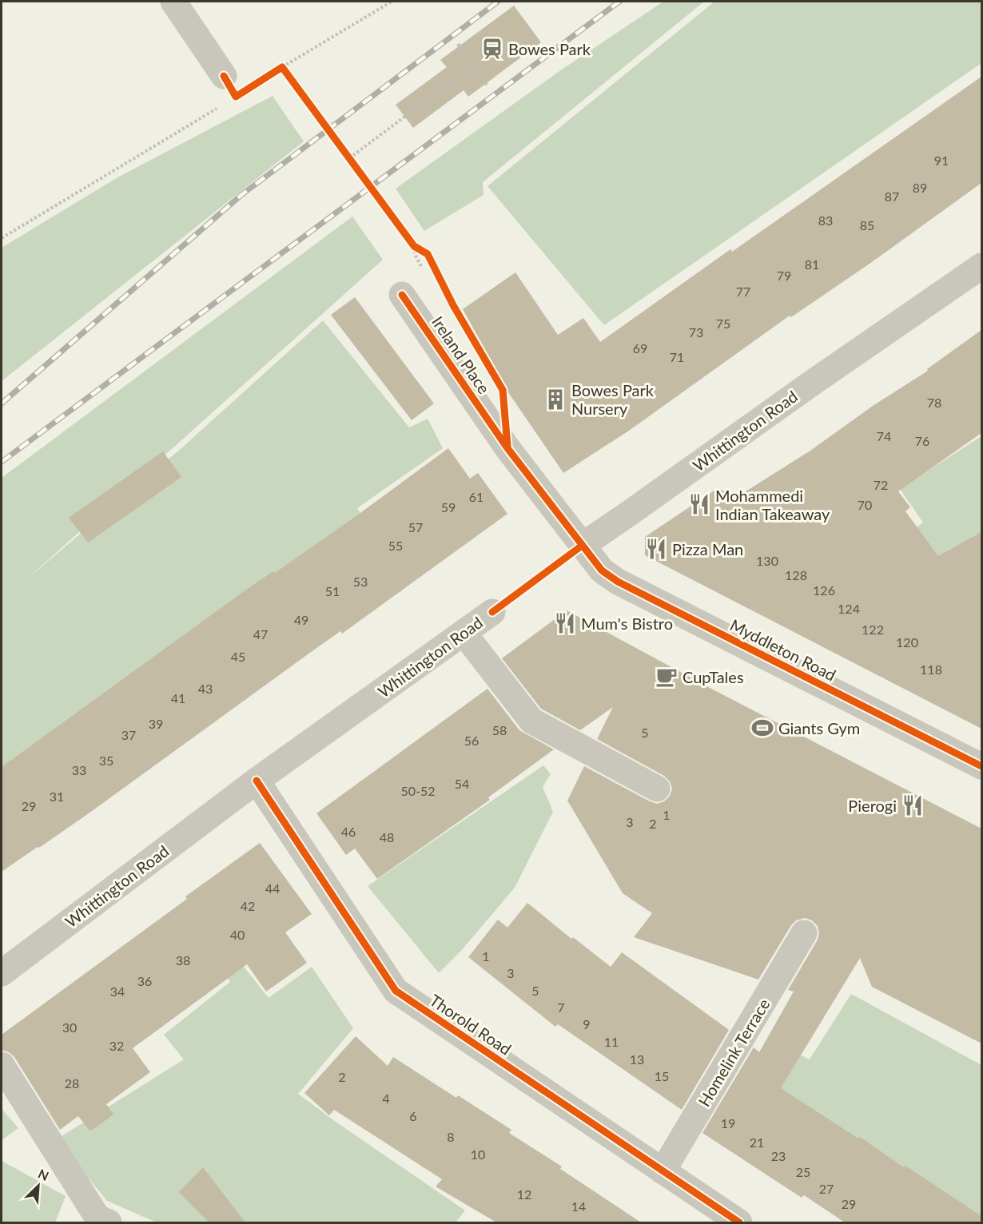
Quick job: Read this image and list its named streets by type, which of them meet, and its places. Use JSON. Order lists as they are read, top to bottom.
{
  "streets": {
    "street": [
      "Ireland Place",
      "Whittington Road",
      "Myddleton Road",
      "Thorold Road",
      "Homelink Terrace"
    ]
  },
  "crossings": [
    ["Ireland Place", "Whittington Road"],
    ["Ireland Place", "Myddleton Road"],
    ["Whittington Road", "Myddleton Road"],
    ["Whittington Road", "Thorold Road"],
    ["Thorold Road", "Homelink Terrace"]
  ],
  "places": {
    "station": ["Bowes Park"],
    "building": ["Bowes Park Nursery"],
    "restaurant": [
      "Mohammedi Indian Takeaway",
      "Pizza Man",
      "Mum's Bistro",
      "Pierogi"
    ],
    "cafe": ["CupTales"],
    "sports": ["Giants Gym"]
  },
  "house_numbers": [
    "91",
    "89",
    "87",
    "83",
    "85",
    "81",
    "79",
    "77",
    "75",
    "73",
    "69",
    "71",
    "78",
    "74",
    "76",
    "72",
    "61",
    "70",
    "59",
    "57",
    "55",
    "130",
    "128",
    "53",
    "126",
    "51",
    "124",
    "49",
    "122",
    "47",
    "120",
    "45",
    "118",
    "43",
    "41",
    "39",
    "58",
    "5",
    "37",
    "56",
    "35",
    "33",
    "54",
    "50-52",
    "31",
    "29",
    "1",
    "3",
    "2",
    "46",
    "48",
    "44",
    "42",
    "40",
    "1",
    "38",
    "3",
    "36",
    "5",
    "34",
    "7",
    "9",
    "30",
    "11",
    "32",
    "13",
    "15",
    "2",
    "28",
    "4",
    "6",
    "19",
    "8",
    "21",
    "10",
    "23",
    "25",
    "27",
    "12",
    "29",
    "14"
  ],
  "north": "top right"
}
